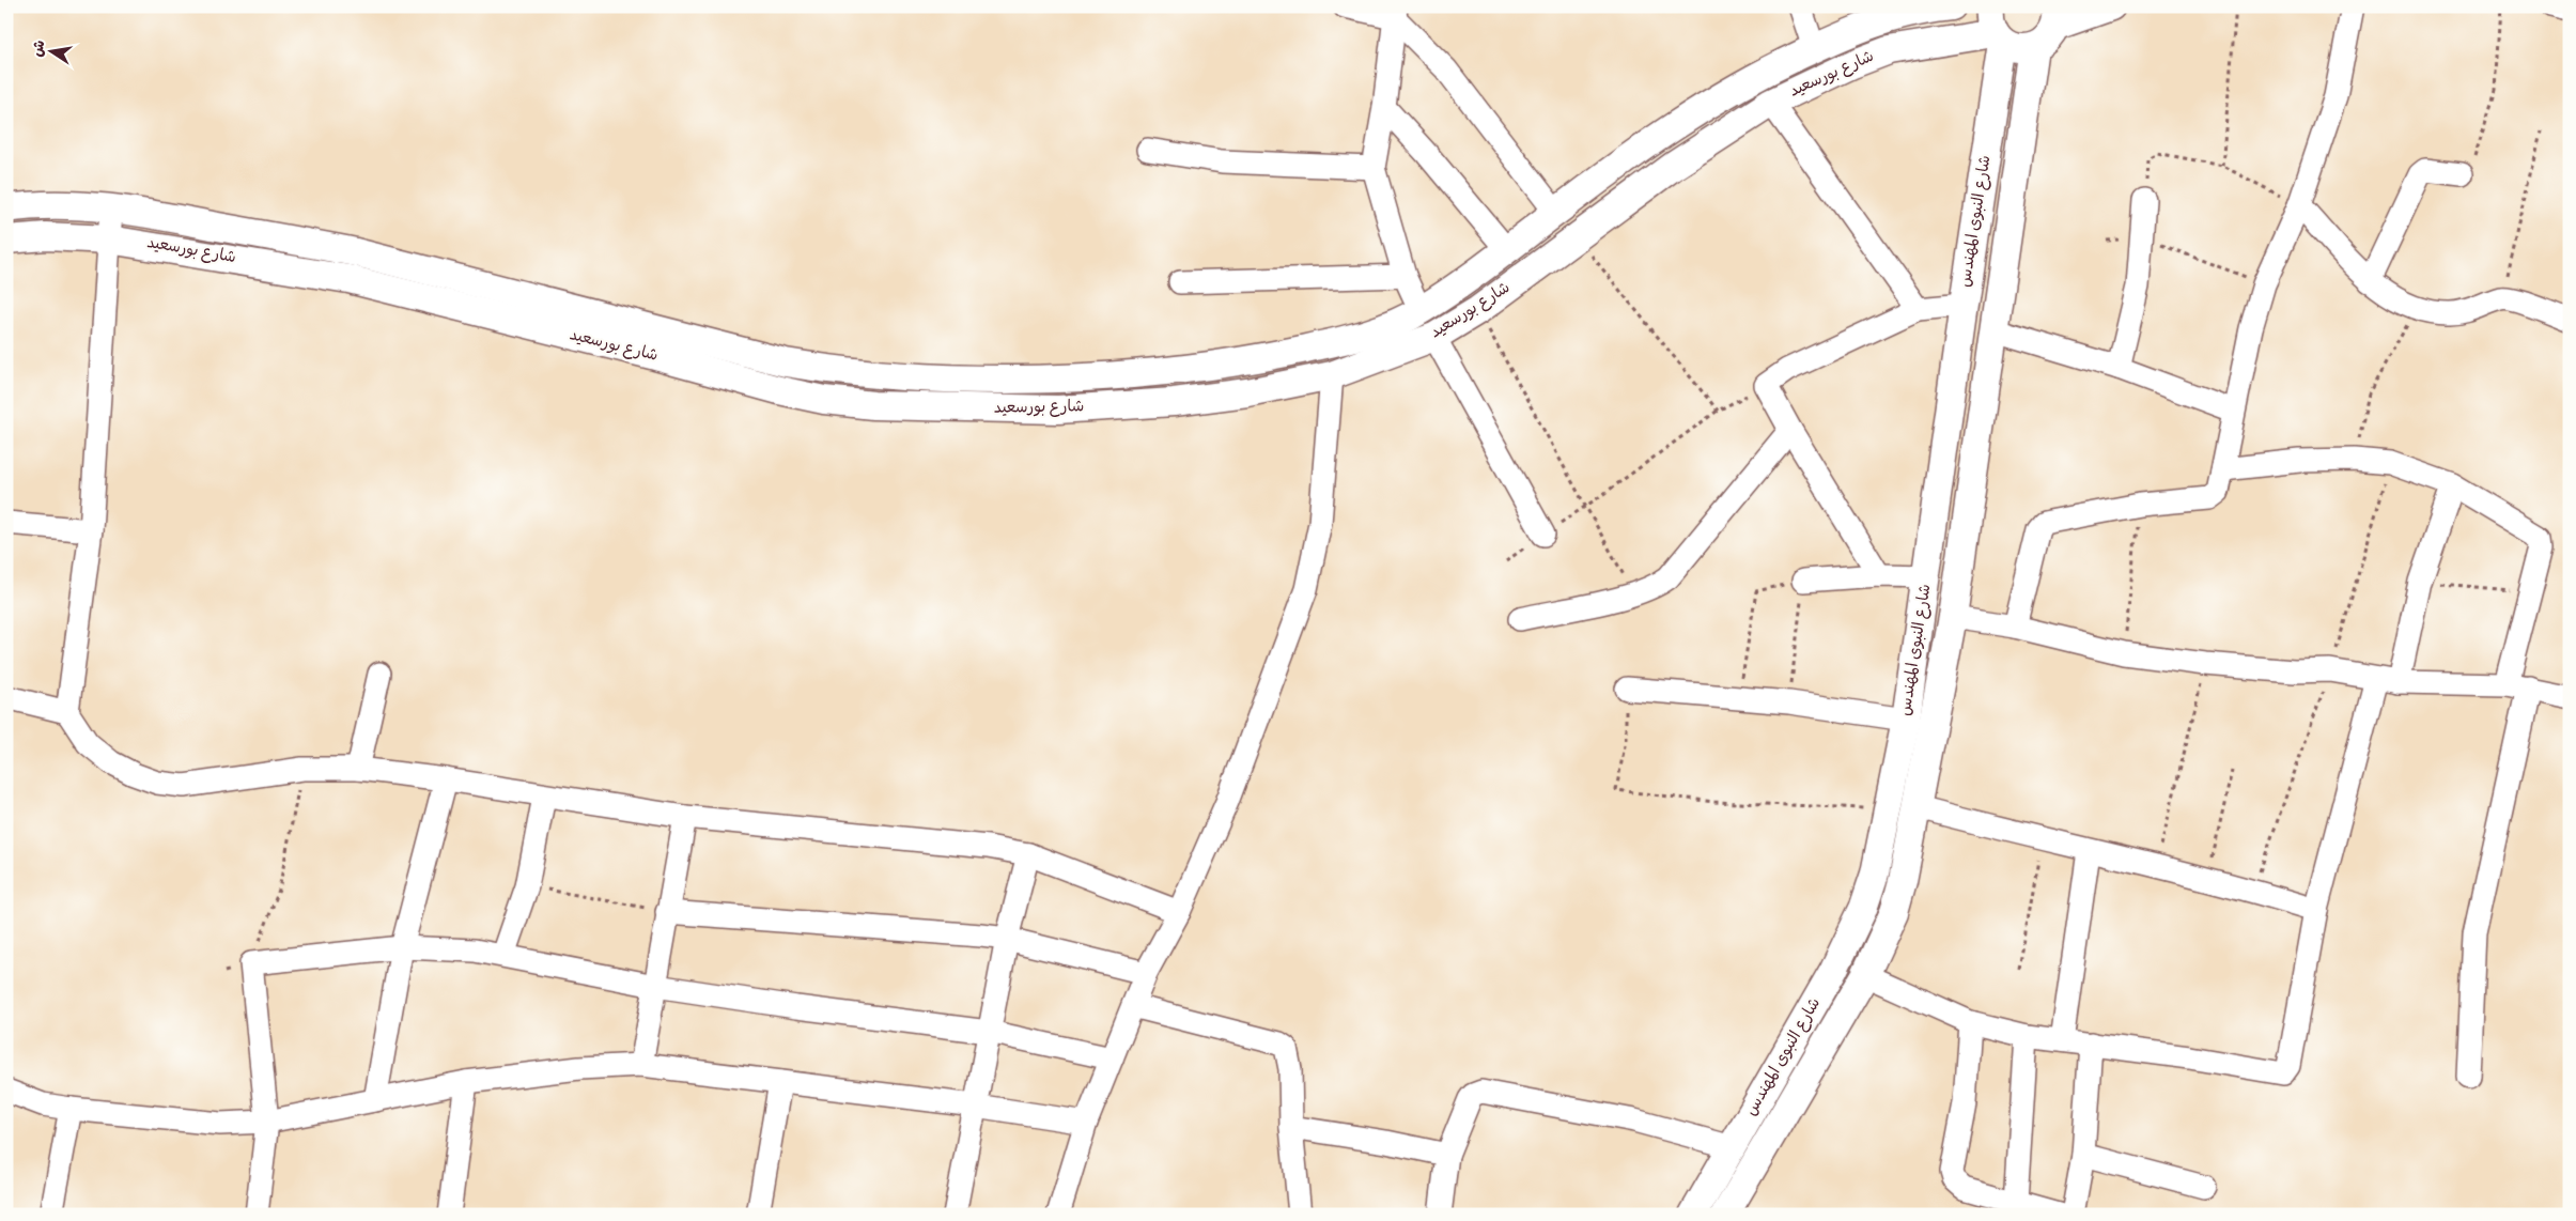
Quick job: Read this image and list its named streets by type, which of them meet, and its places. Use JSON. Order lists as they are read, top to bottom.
{
  "streets": {
    "street": ["شارع بورسعيد", "شارع النبوى المهندس"]
  },
  "crossings": [
    ["شارع بورسعيد", "شارع النبوى المهندس"]
  ],
  "north": "left"
}
